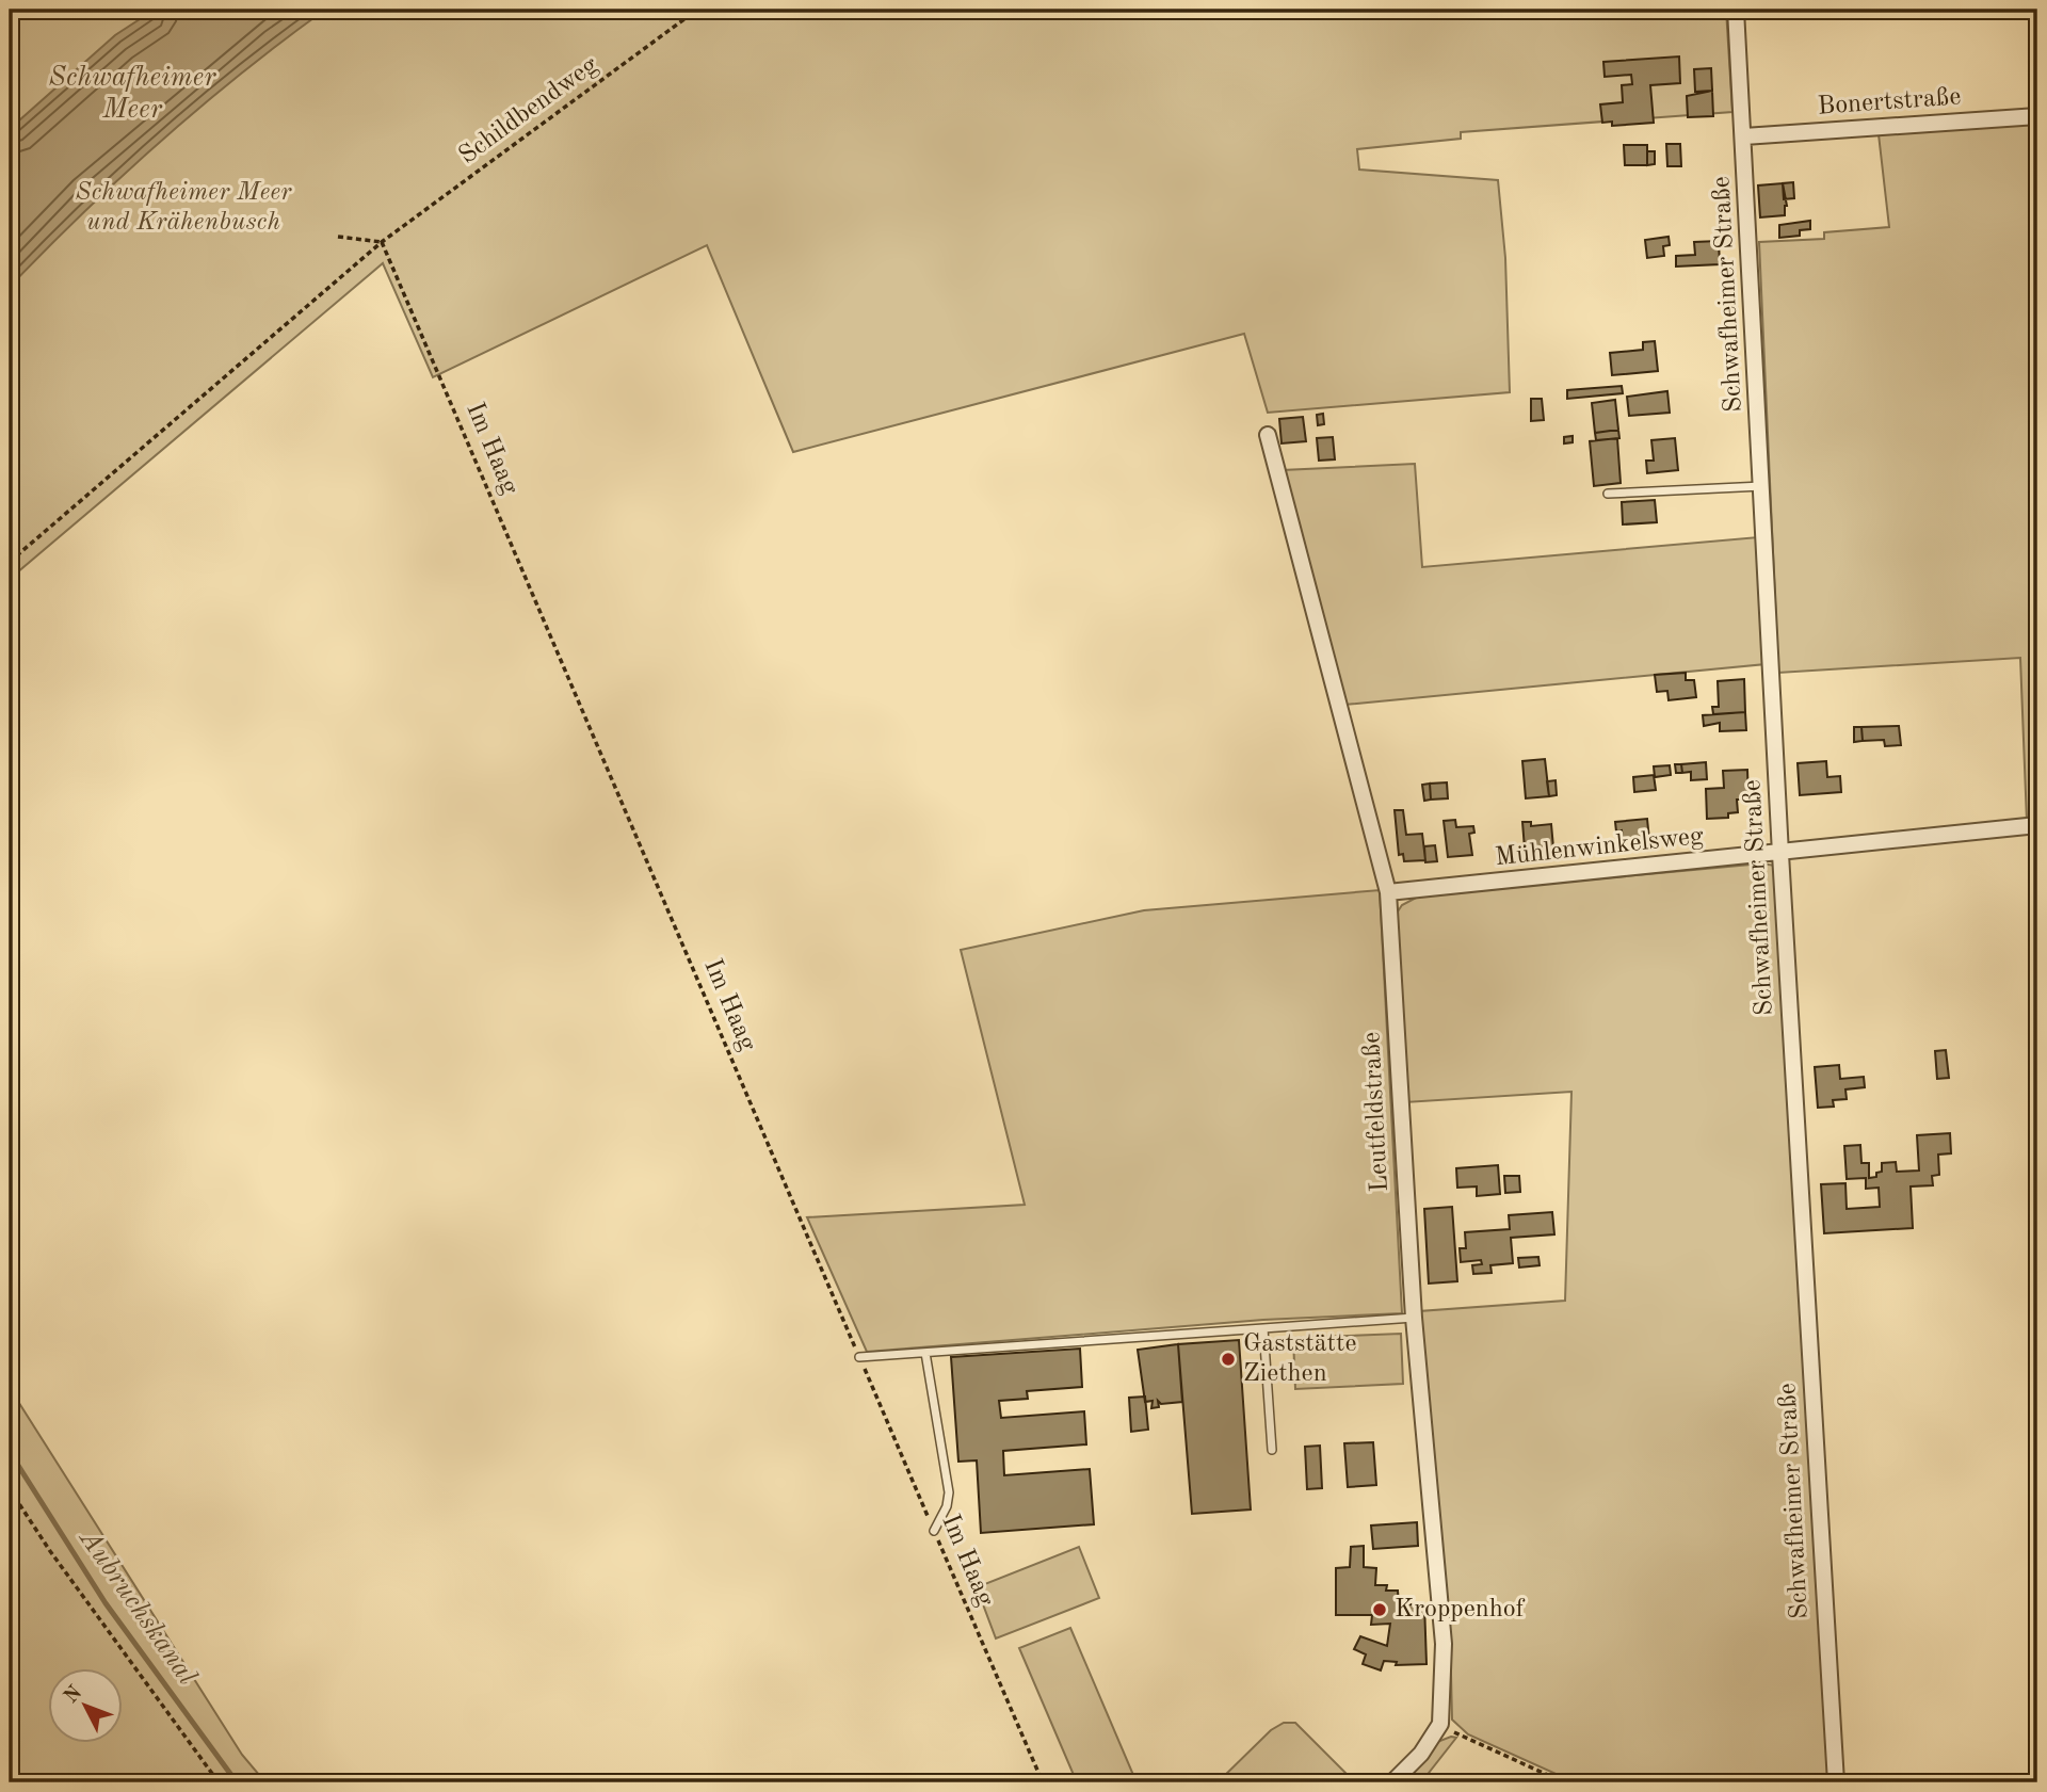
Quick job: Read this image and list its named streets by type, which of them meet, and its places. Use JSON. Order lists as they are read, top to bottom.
{
  "streets": {
    "street": [
      "Bonertstraße",
      "Schwafheimer Straße",
      "Mühlenwinkelsweg",
      "Leutfeldstraße"
    ],
    "path": ["Schildbendweg", "Im Haag"]
  },
  "crossings": [
    ["Bonertstraße", "Schwafheimer Straße"],
    ["Schildbendweg", "Im Haag"],
    ["Schwafheimer Straße", "Mühlenwinkelsweg"],
    ["Mühlenwinkelsweg", "Leutfeldstraße"]
  ],
  "water": ["Schwafheimer Meer", "Aubruchskanal"],
  "parks": ["Schwafheimer Meer und Krähenbusch"],
  "places": ["Gaststätte Ziethen", "Kroppenhof"],
  "north": "top left"
}
